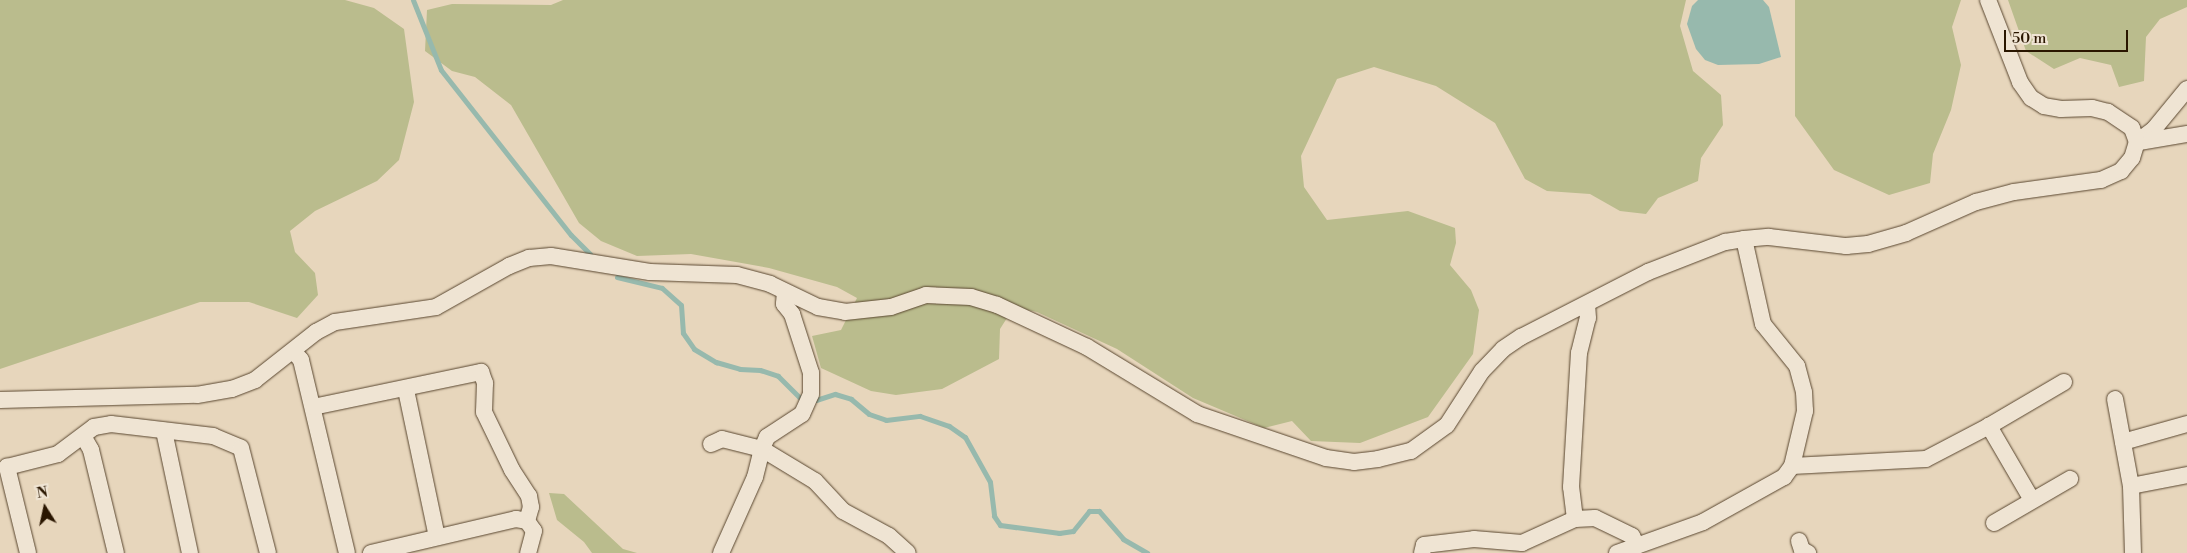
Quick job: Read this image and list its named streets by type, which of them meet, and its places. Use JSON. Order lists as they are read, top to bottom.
{
  "scale_bar": "50 m",
  "north": "top"
}
